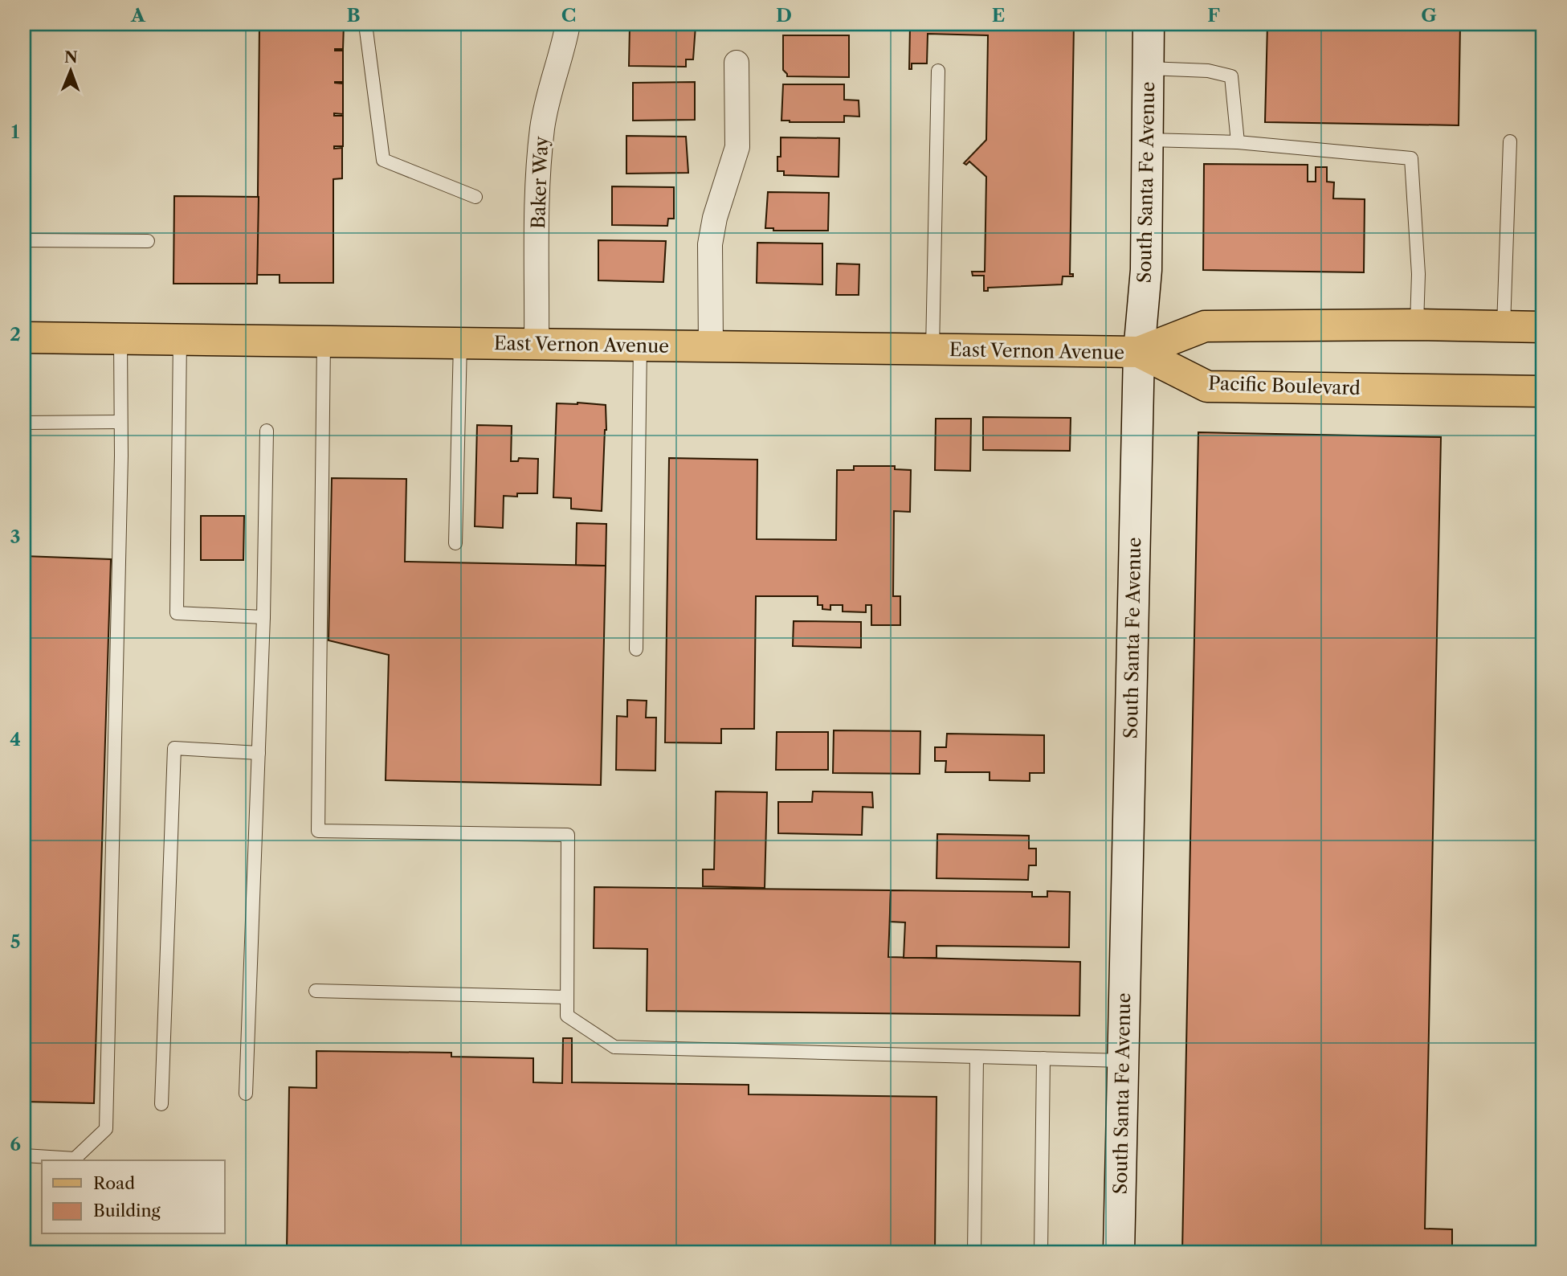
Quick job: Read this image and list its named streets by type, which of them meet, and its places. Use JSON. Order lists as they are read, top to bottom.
{
  "streets": {
    "main road": ["South Santa Fe Avenue", "East Vernon Avenue", "Pacific Boulevard"],
    "street": ["Baker Way"]
  },
  "crossings": [
    ["Baker Way", "East Vernon Avenue"],
    ["South Santa Fe Avenue", "East Vernon Avenue"],
    ["South Santa Fe Avenue", "Pacific Boulevard"],
    ["East Vernon Avenue", "Pacific Boulevard"]
  ],
  "legend": ["Road", "Building"],
  "north": "top",
  "grid": {
    "columns": [
      "A",
      "B",
      "C",
      "D",
      "E",
      "F",
      "G"
    ],
    "rows": [
      "1",
      "2",
      "3",
      "4",
      "5",
      "6"
    ]
  }
}
